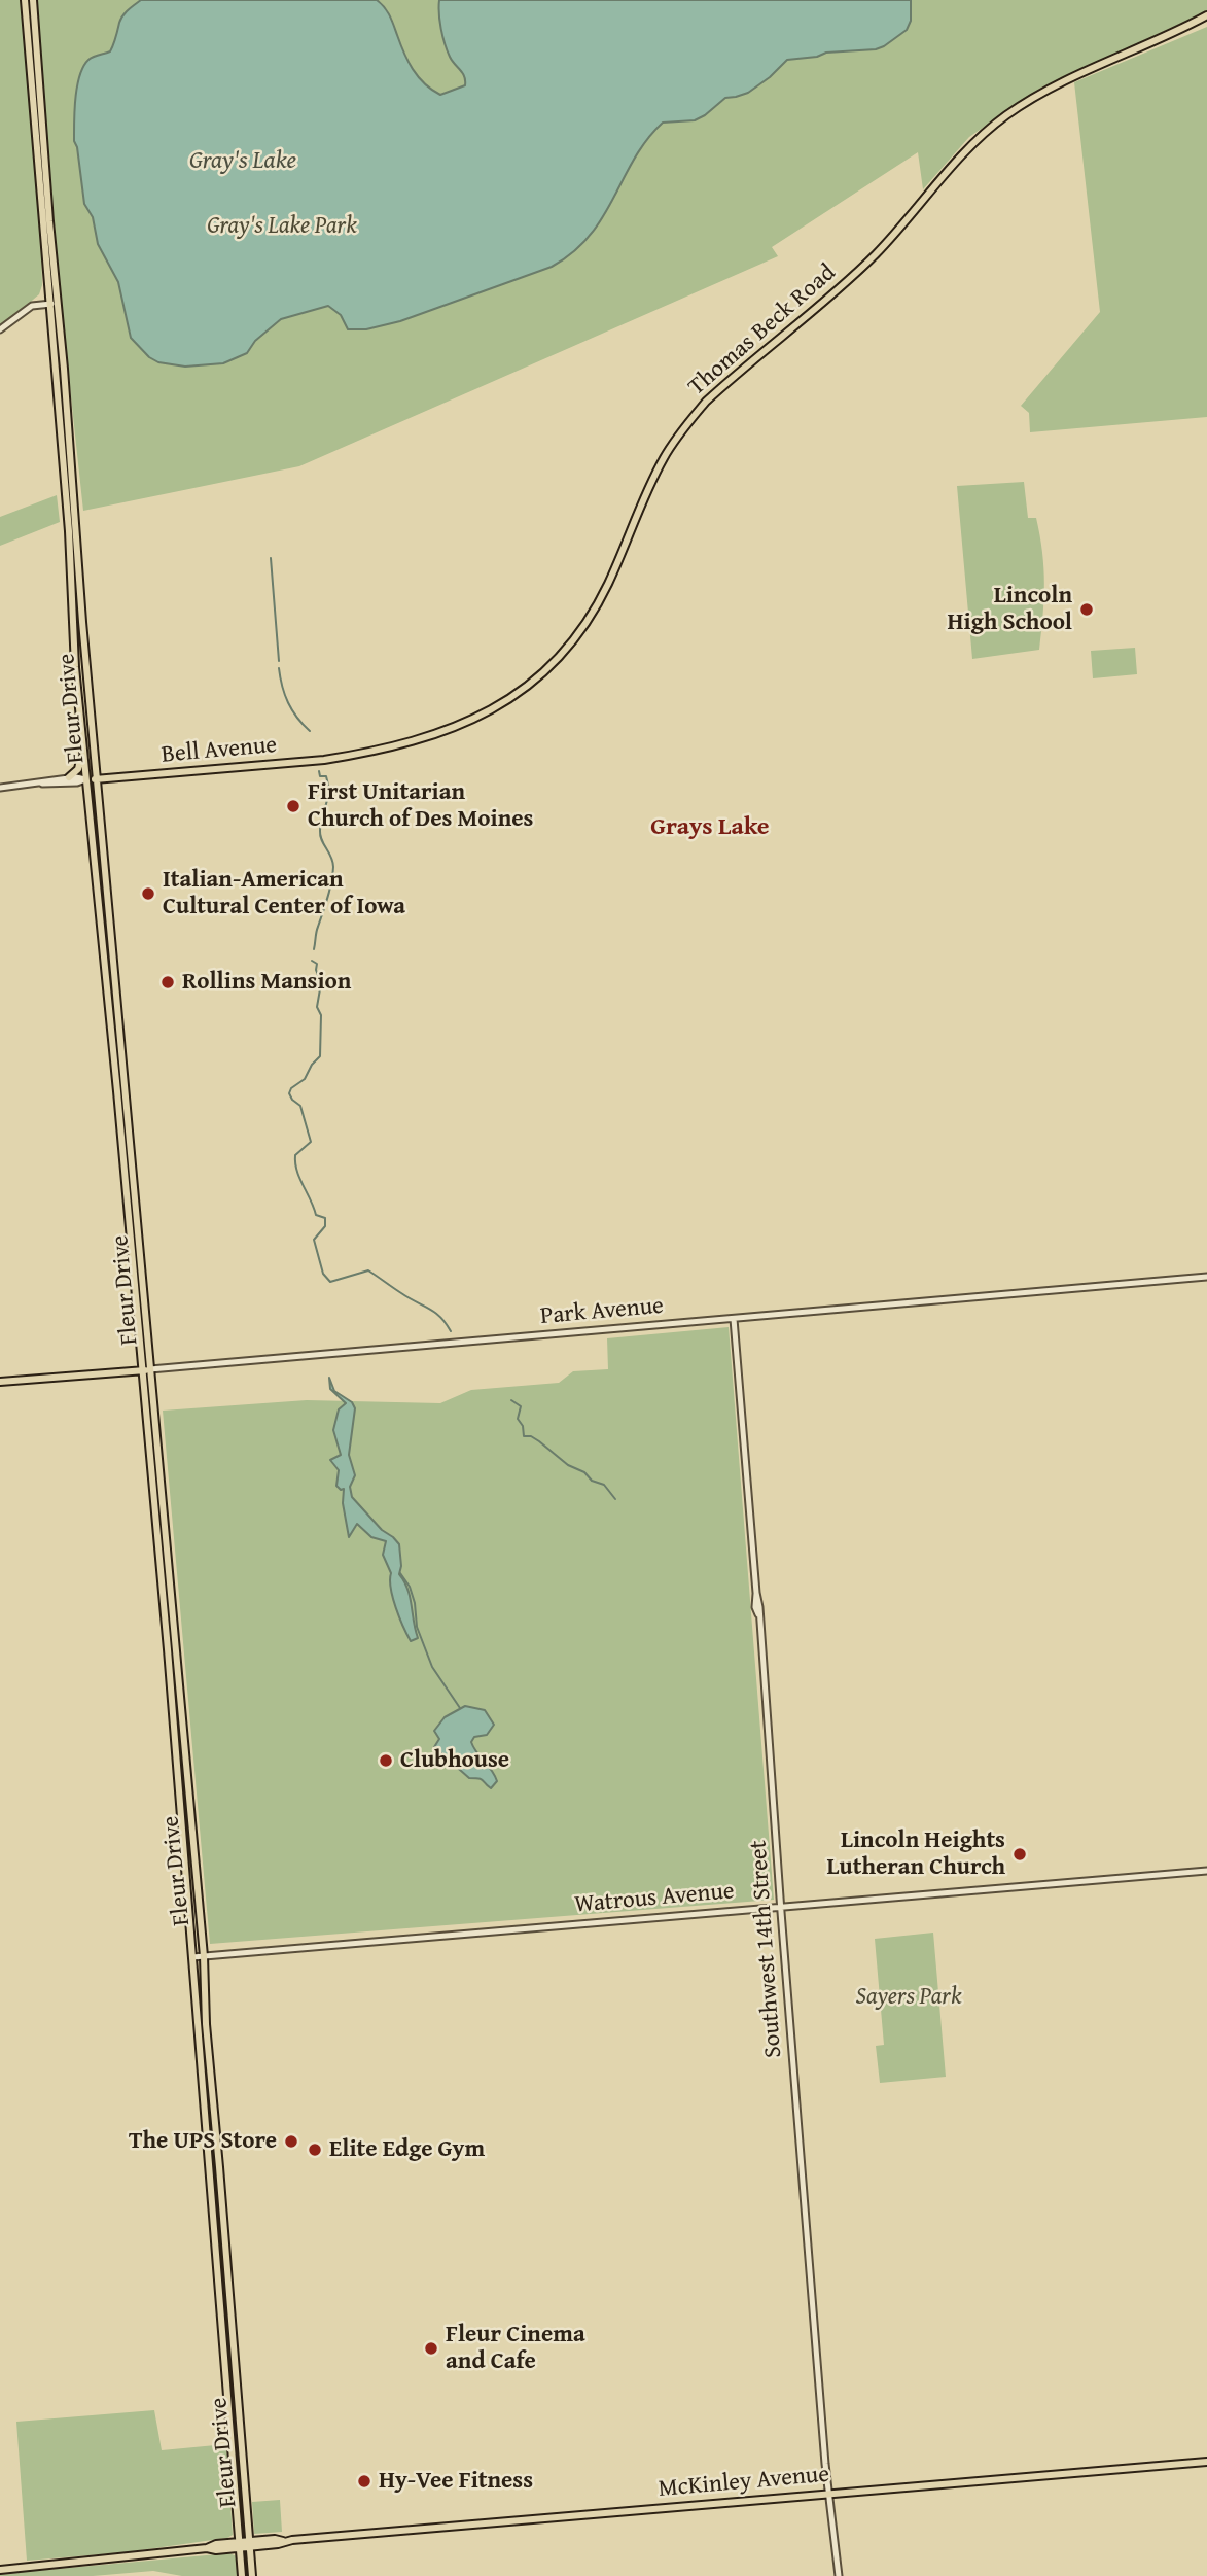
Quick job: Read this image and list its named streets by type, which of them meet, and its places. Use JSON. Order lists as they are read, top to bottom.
{
  "streets": {
    "main road": [
      "Thomas Beck Road",
      "Fleur Drive",
      "Bell Avenue",
      "Park Avenue",
      "McKinley Avenue"
    ],
    "street": ["Watrous Avenue", "Southwest 14th Street"]
  },
  "crossings": [
    ["Thomas Beck Road", "Bell Avenue"],
    ["Fleur Drive", "Bell Avenue"],
    ["Fleur Drive", "Park Avenue"],
    ["Fleur Drive", "Watrous Avenue"],
    ["Fleur Drive", "McKinley Avenue"],
    ["Park Avenue", "Southwest 14th Street"],
    ["Watrous Avenue", "Southwest 14th Street"],
    ["Southwest 14th Street", "McKinley Avenue"]
  ],
  "districts": ["Grays Lake"],
  "water": ["Gray's Lake"],
  "parks": ["Gray's Lake Park", "Sayers Park"],
  "places": [
    "Lincoln High School",
    "First Unitarian Church of Des Moines",
    "Italian-American Cultural Center of Iowa",
    "Rollins Mansion",
    "Clubhouse",
    "Lincoln Heights Lutheran Church",
    "The UPS Store",
    "Elite Edge Gym",
    "Fleur Cinema and Cafe",
    "Hy-Vee Fitness"
  ]
}
